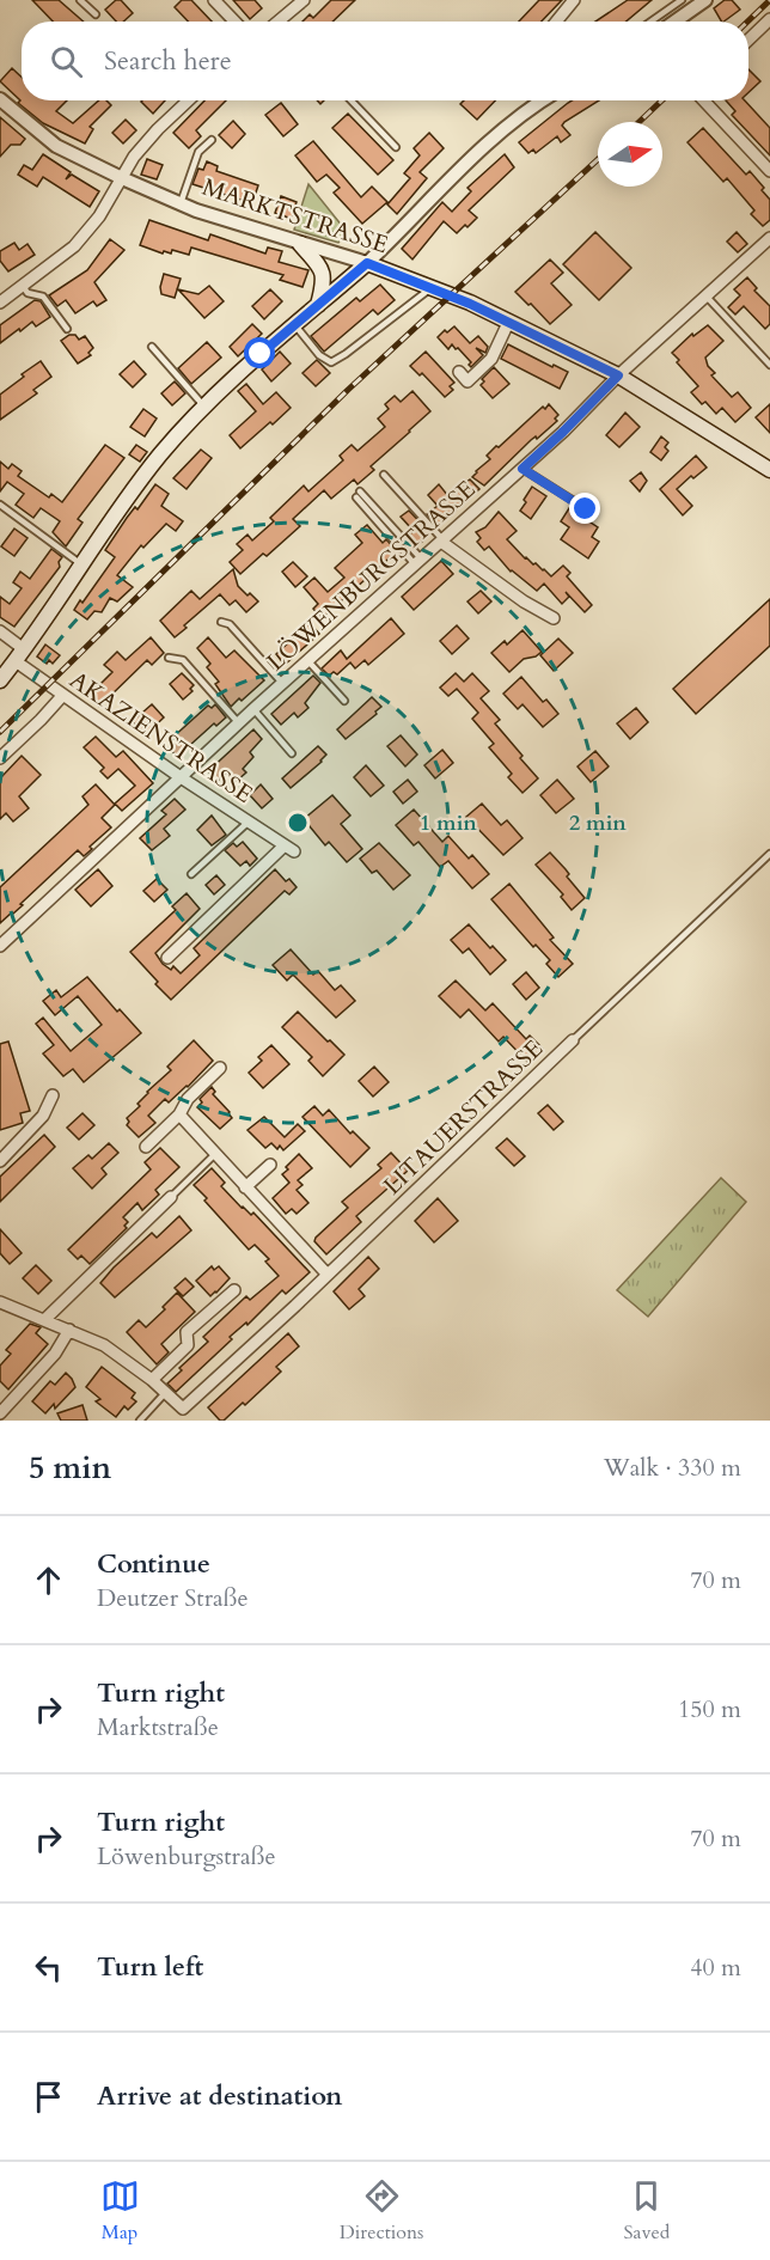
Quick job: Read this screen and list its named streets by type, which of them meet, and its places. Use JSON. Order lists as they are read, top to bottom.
{
  "streets": {
    "main road": ["MARKTSTRASSE"],
    "street": ["LÖWENBURGSTRASSE", "AKAZIENSTRASSE", "LITAUERSTRASSE"]
  },
  "crossings": [
    ["MARKTSTRASSE", "LÖWENBURGSTRASSE"],
    ["LÖWENBURGSTRASSE", "AKAZIENSTRASSE"]
  ],
  "north": "right",
  "page": {
    "search": "Search here",
    "heading": ["5 min", "Walk · 330 m"],
    "list": [
      ["Continue", "Deutzer Straße", "70 m"],
      ["Turn right", "Marktstraße", "150 m"],
      ["Turn right", "Löwenburgstraße", "70 m"],
      ["Turn left", "40 m"],
      "Arrive at destination"
    ],
    "nav": ["Map", "Directions", "Saved"]
  },
  "rings": ["1 min", "2 min"]
}
